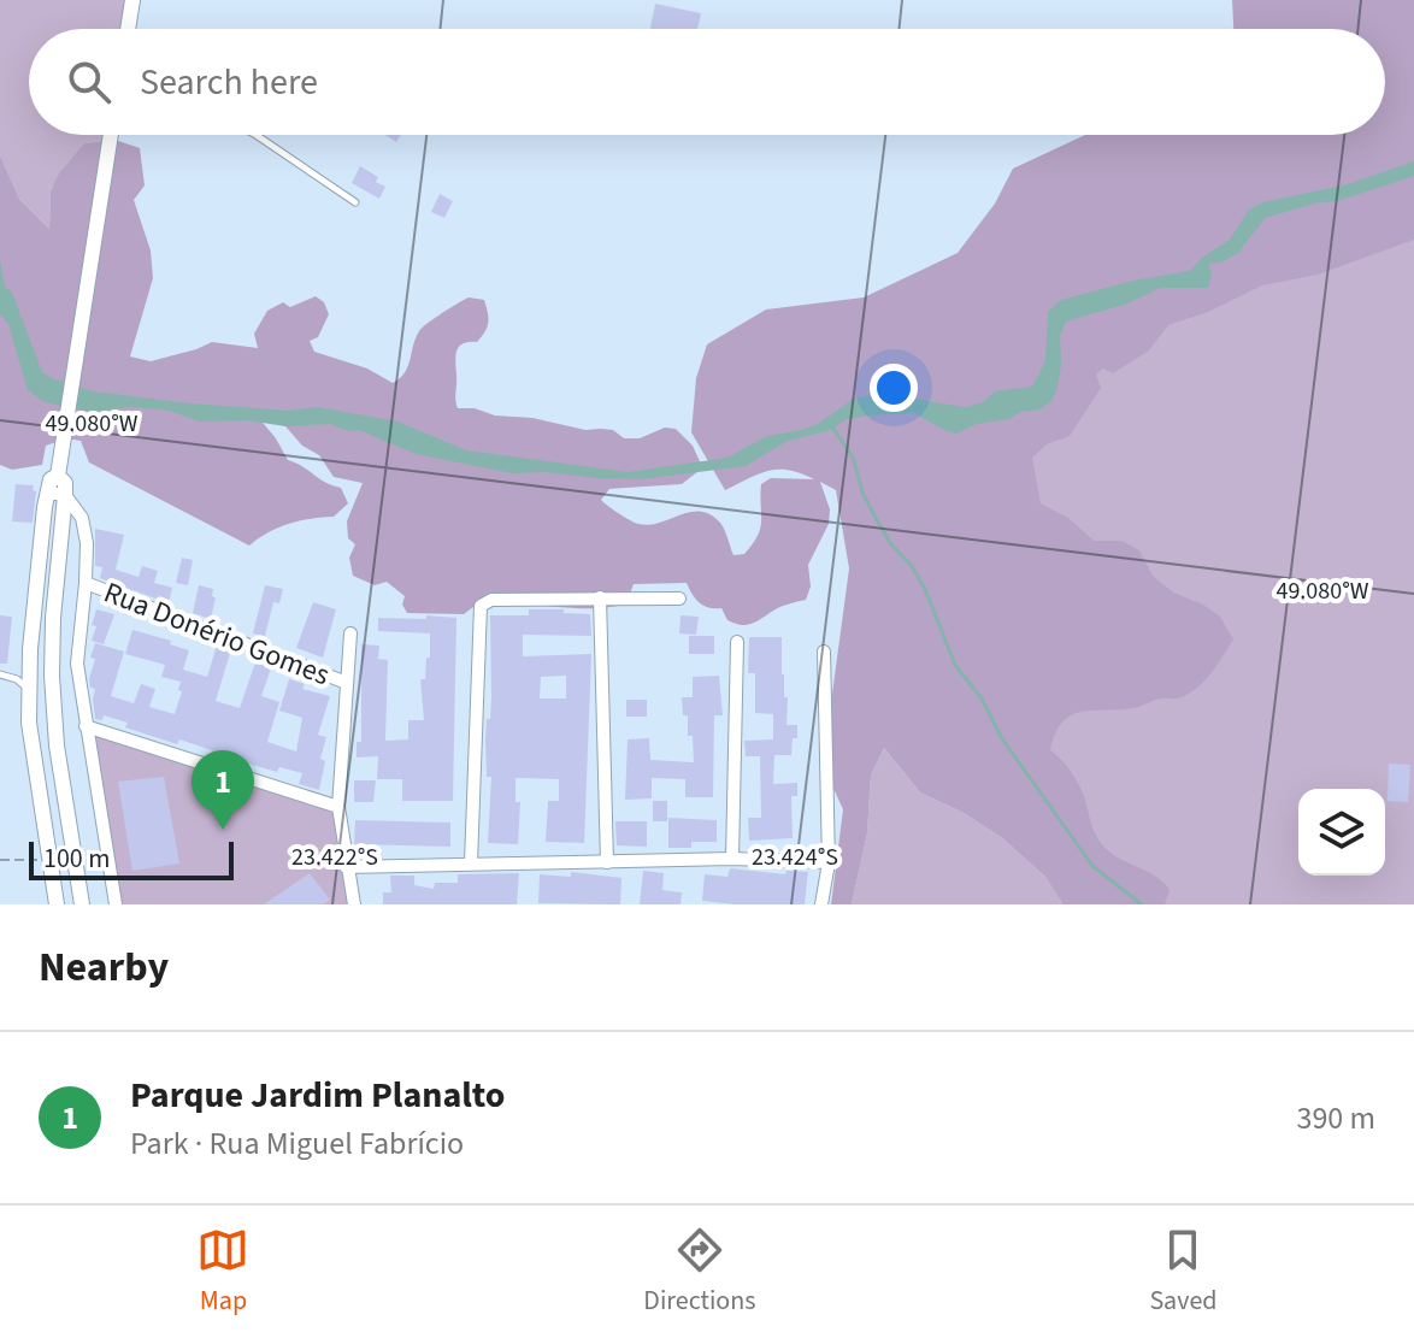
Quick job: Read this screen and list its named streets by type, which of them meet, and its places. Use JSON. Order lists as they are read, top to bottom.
{
  "streets": {
    "street": ["Rua Donério Gomes"]
  },
  "scale_bar": "100 m",
  "page": {
    "search": "Search here",
    "pins": "1",
    "scale": "100 m",
    "heading": "Nearby",
    "list": [
      {
        "mark": "1",
        "name": "Parque Jardim Planalto",
        "note": "Park · Rua Miguel Fabrício",
        "value": "390 m"
      }
    ],
    "nav": ["Map", "Directions", "Saved"]
  },
  "coordinates": ["49.080°W", "23.422°S", "23.424°S"]
}
